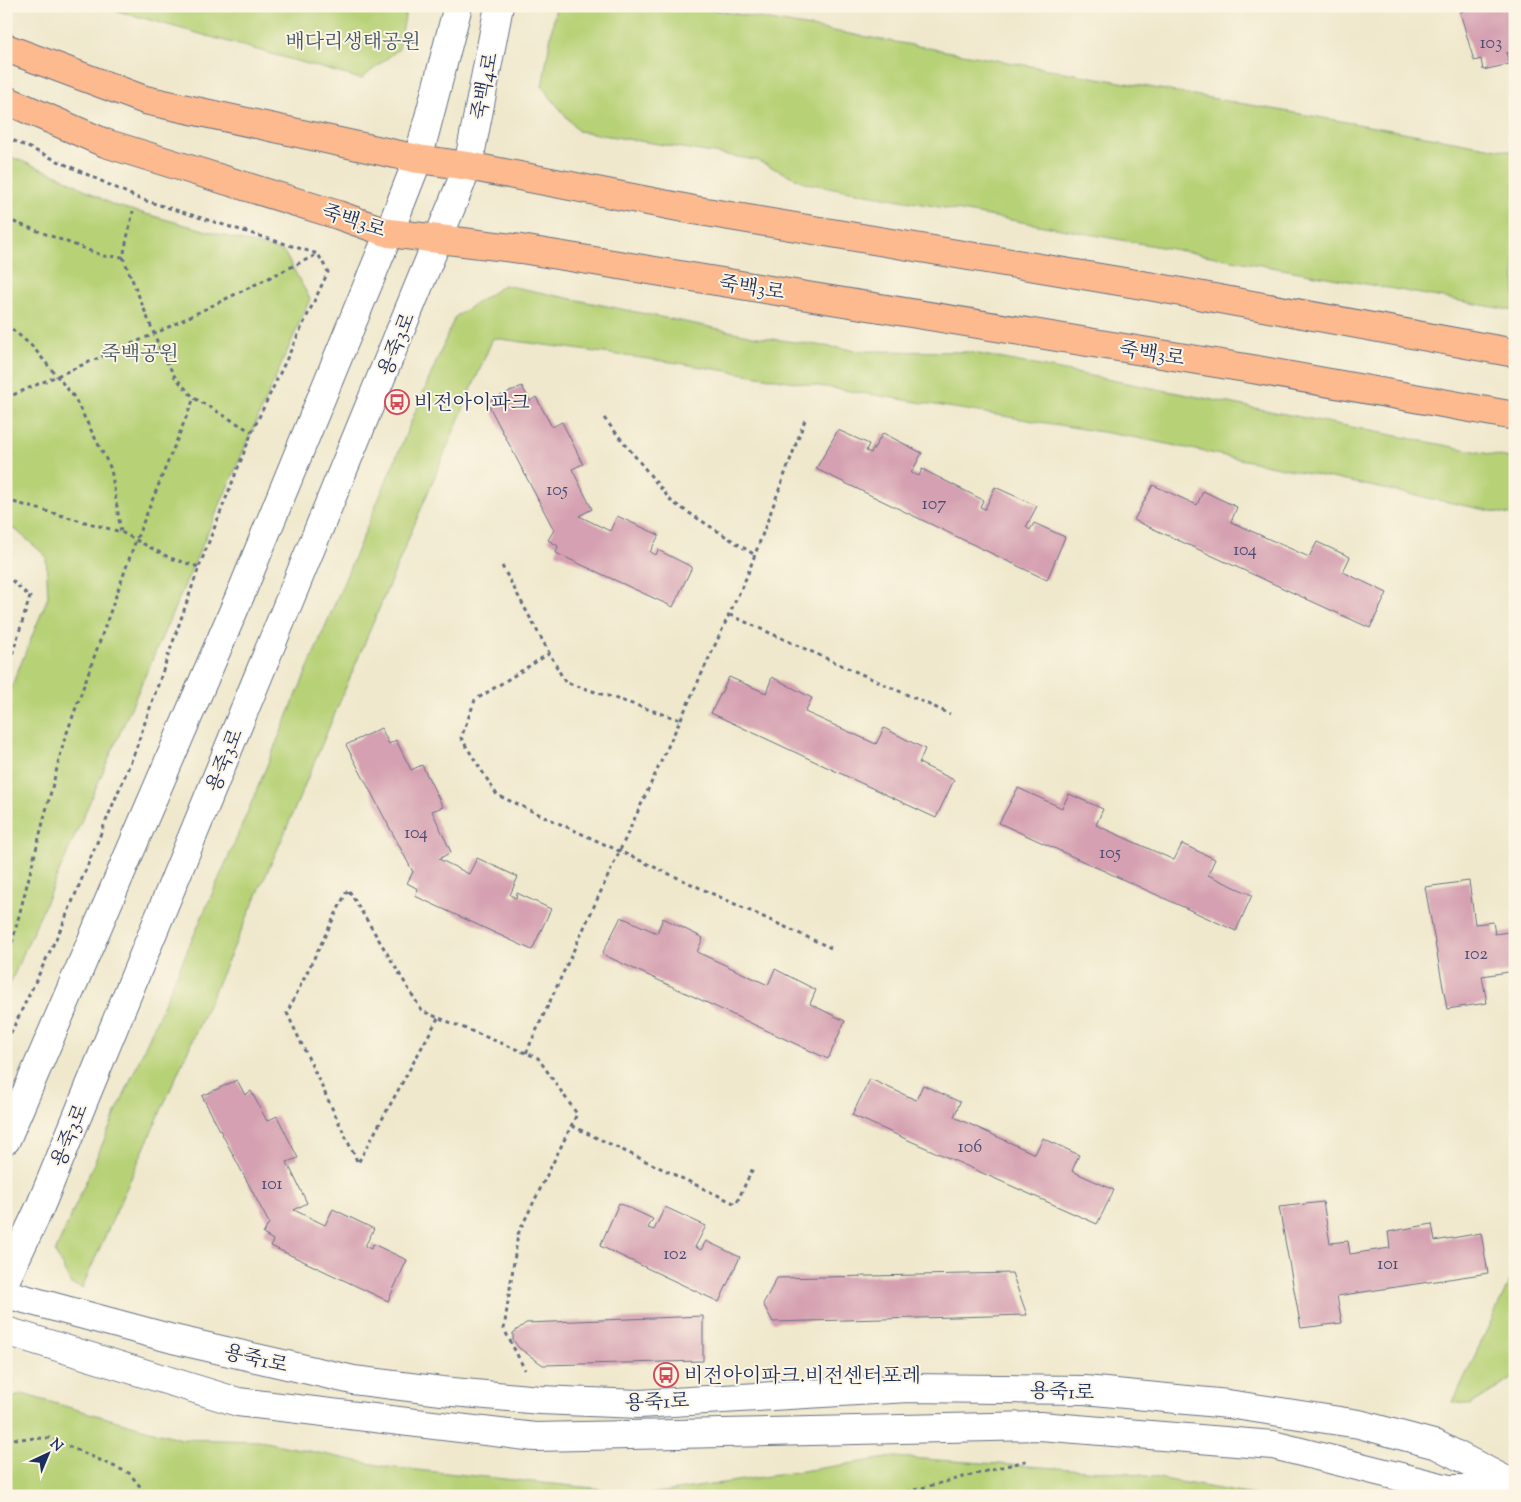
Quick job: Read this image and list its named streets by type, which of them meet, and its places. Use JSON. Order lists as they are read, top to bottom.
{
  "streets": {
    "main road": ["죽백3로"],
    "street": ["죽백4로", "용죽3로", "용죽1로"]
  },
  "crossings": [
    ["죽백4로", "죽백3로"],
    ["죽백4로", "용죽3로"],
    ["죽백3로", "용죽3로"]
  ],
  "parks": ["배다리생태공원", "죽백공원"],
  "places": {
    "bus stop": ["비전아이파크", "비전아이파크.비전센터포레"]
  },
  "house_numbers": [
    "103",
    "105",
    "107",
    "104",
    "104",
    "105",
    "102",
    "106",
    "101",
    "102",
    "101"
  ],
  "north": "top right"
}
